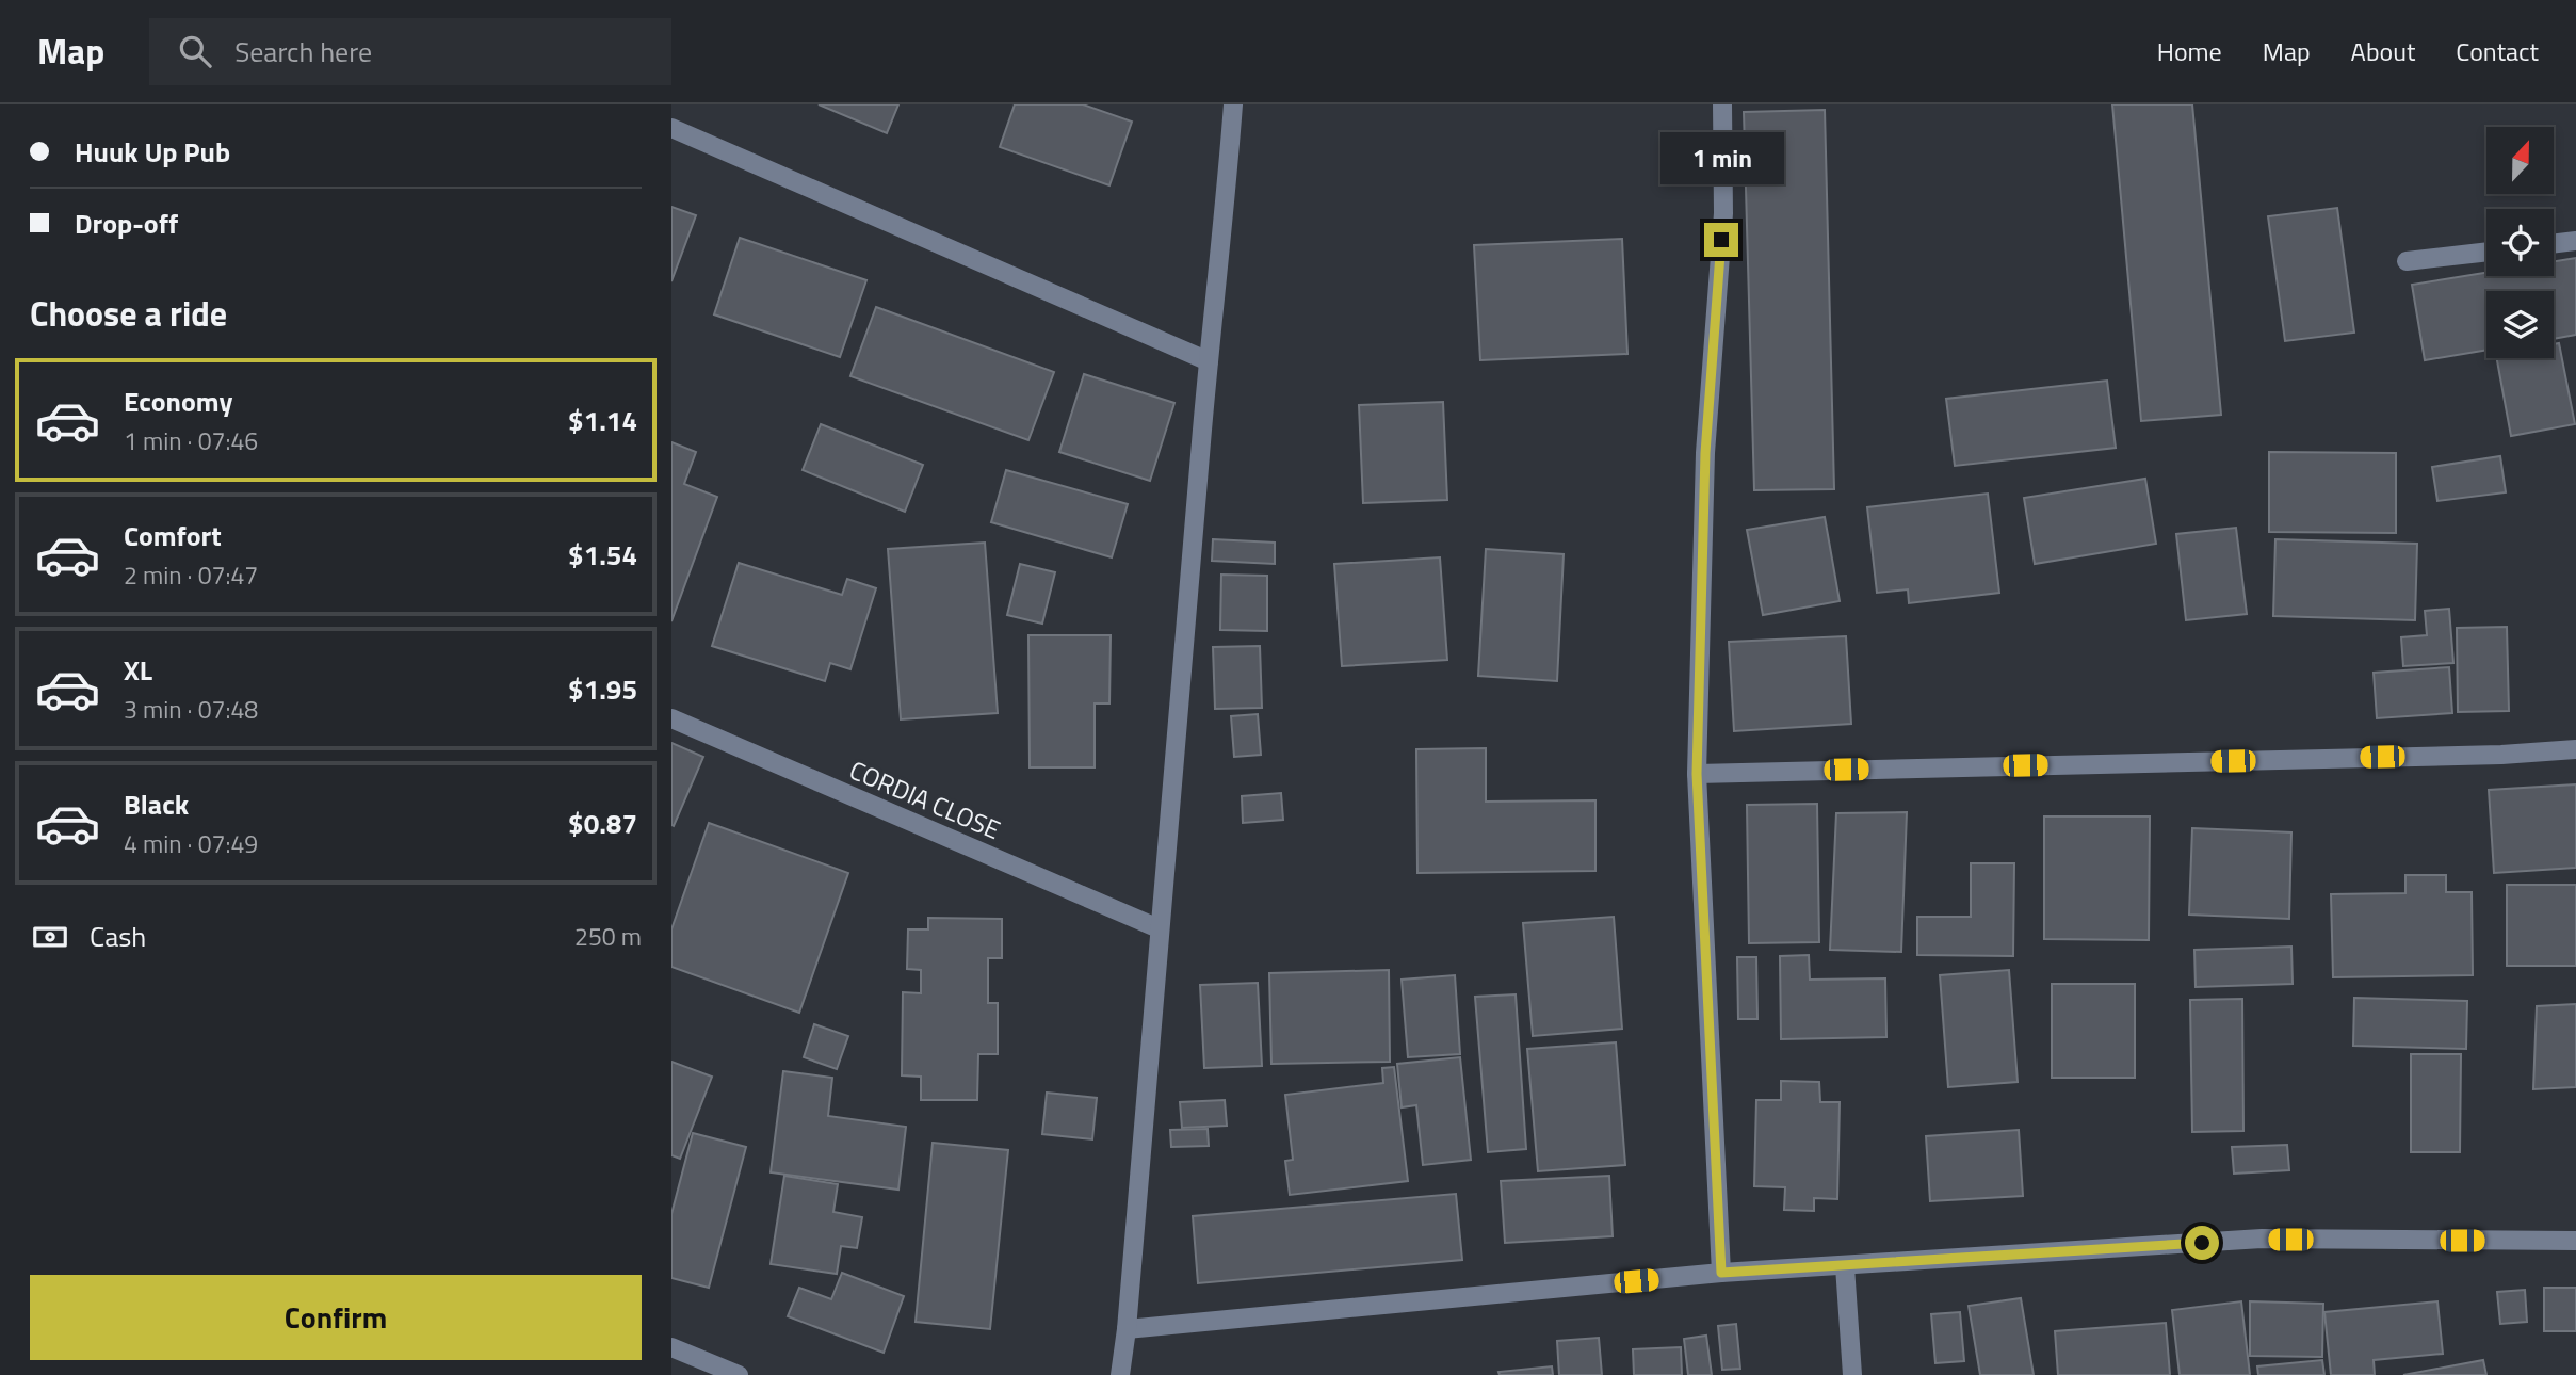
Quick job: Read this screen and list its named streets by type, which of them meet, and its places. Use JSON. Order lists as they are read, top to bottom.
{
  "streets": {
    "street": ["CORDIA CLOSE"]
  },
  "north": "top",
  "page": {
    "header": "Map",
    "search": "Search here",
    "nav": [
      "Home",
      "Map",
      "About",
      "Contact"
    ],
    "banner": ["Huuk Up Pub", "Drop-off"],
    "bubble": "1 min",
    "heading": "Choose a ride",
    "list": [
      {
        "name": "Economy",
        "note": "1 min · 07:46",
        "value": "$1.14"
      },
      {
        "name": "Comfort",
        "note": "2 min · 07:47",
        "value": "$1.54"
      },
      {
        "name": "XL",
        "note": "3 min · 07:48",
        "value": "$1.95"
      },
      {
        "name": "Black",
        "note": "4 min · 07:49",
        "value": "$0.87"
      }
    ],
    "pay": ["Cash", "250 m"],
    "buttons": "Confirm"
  }
}
